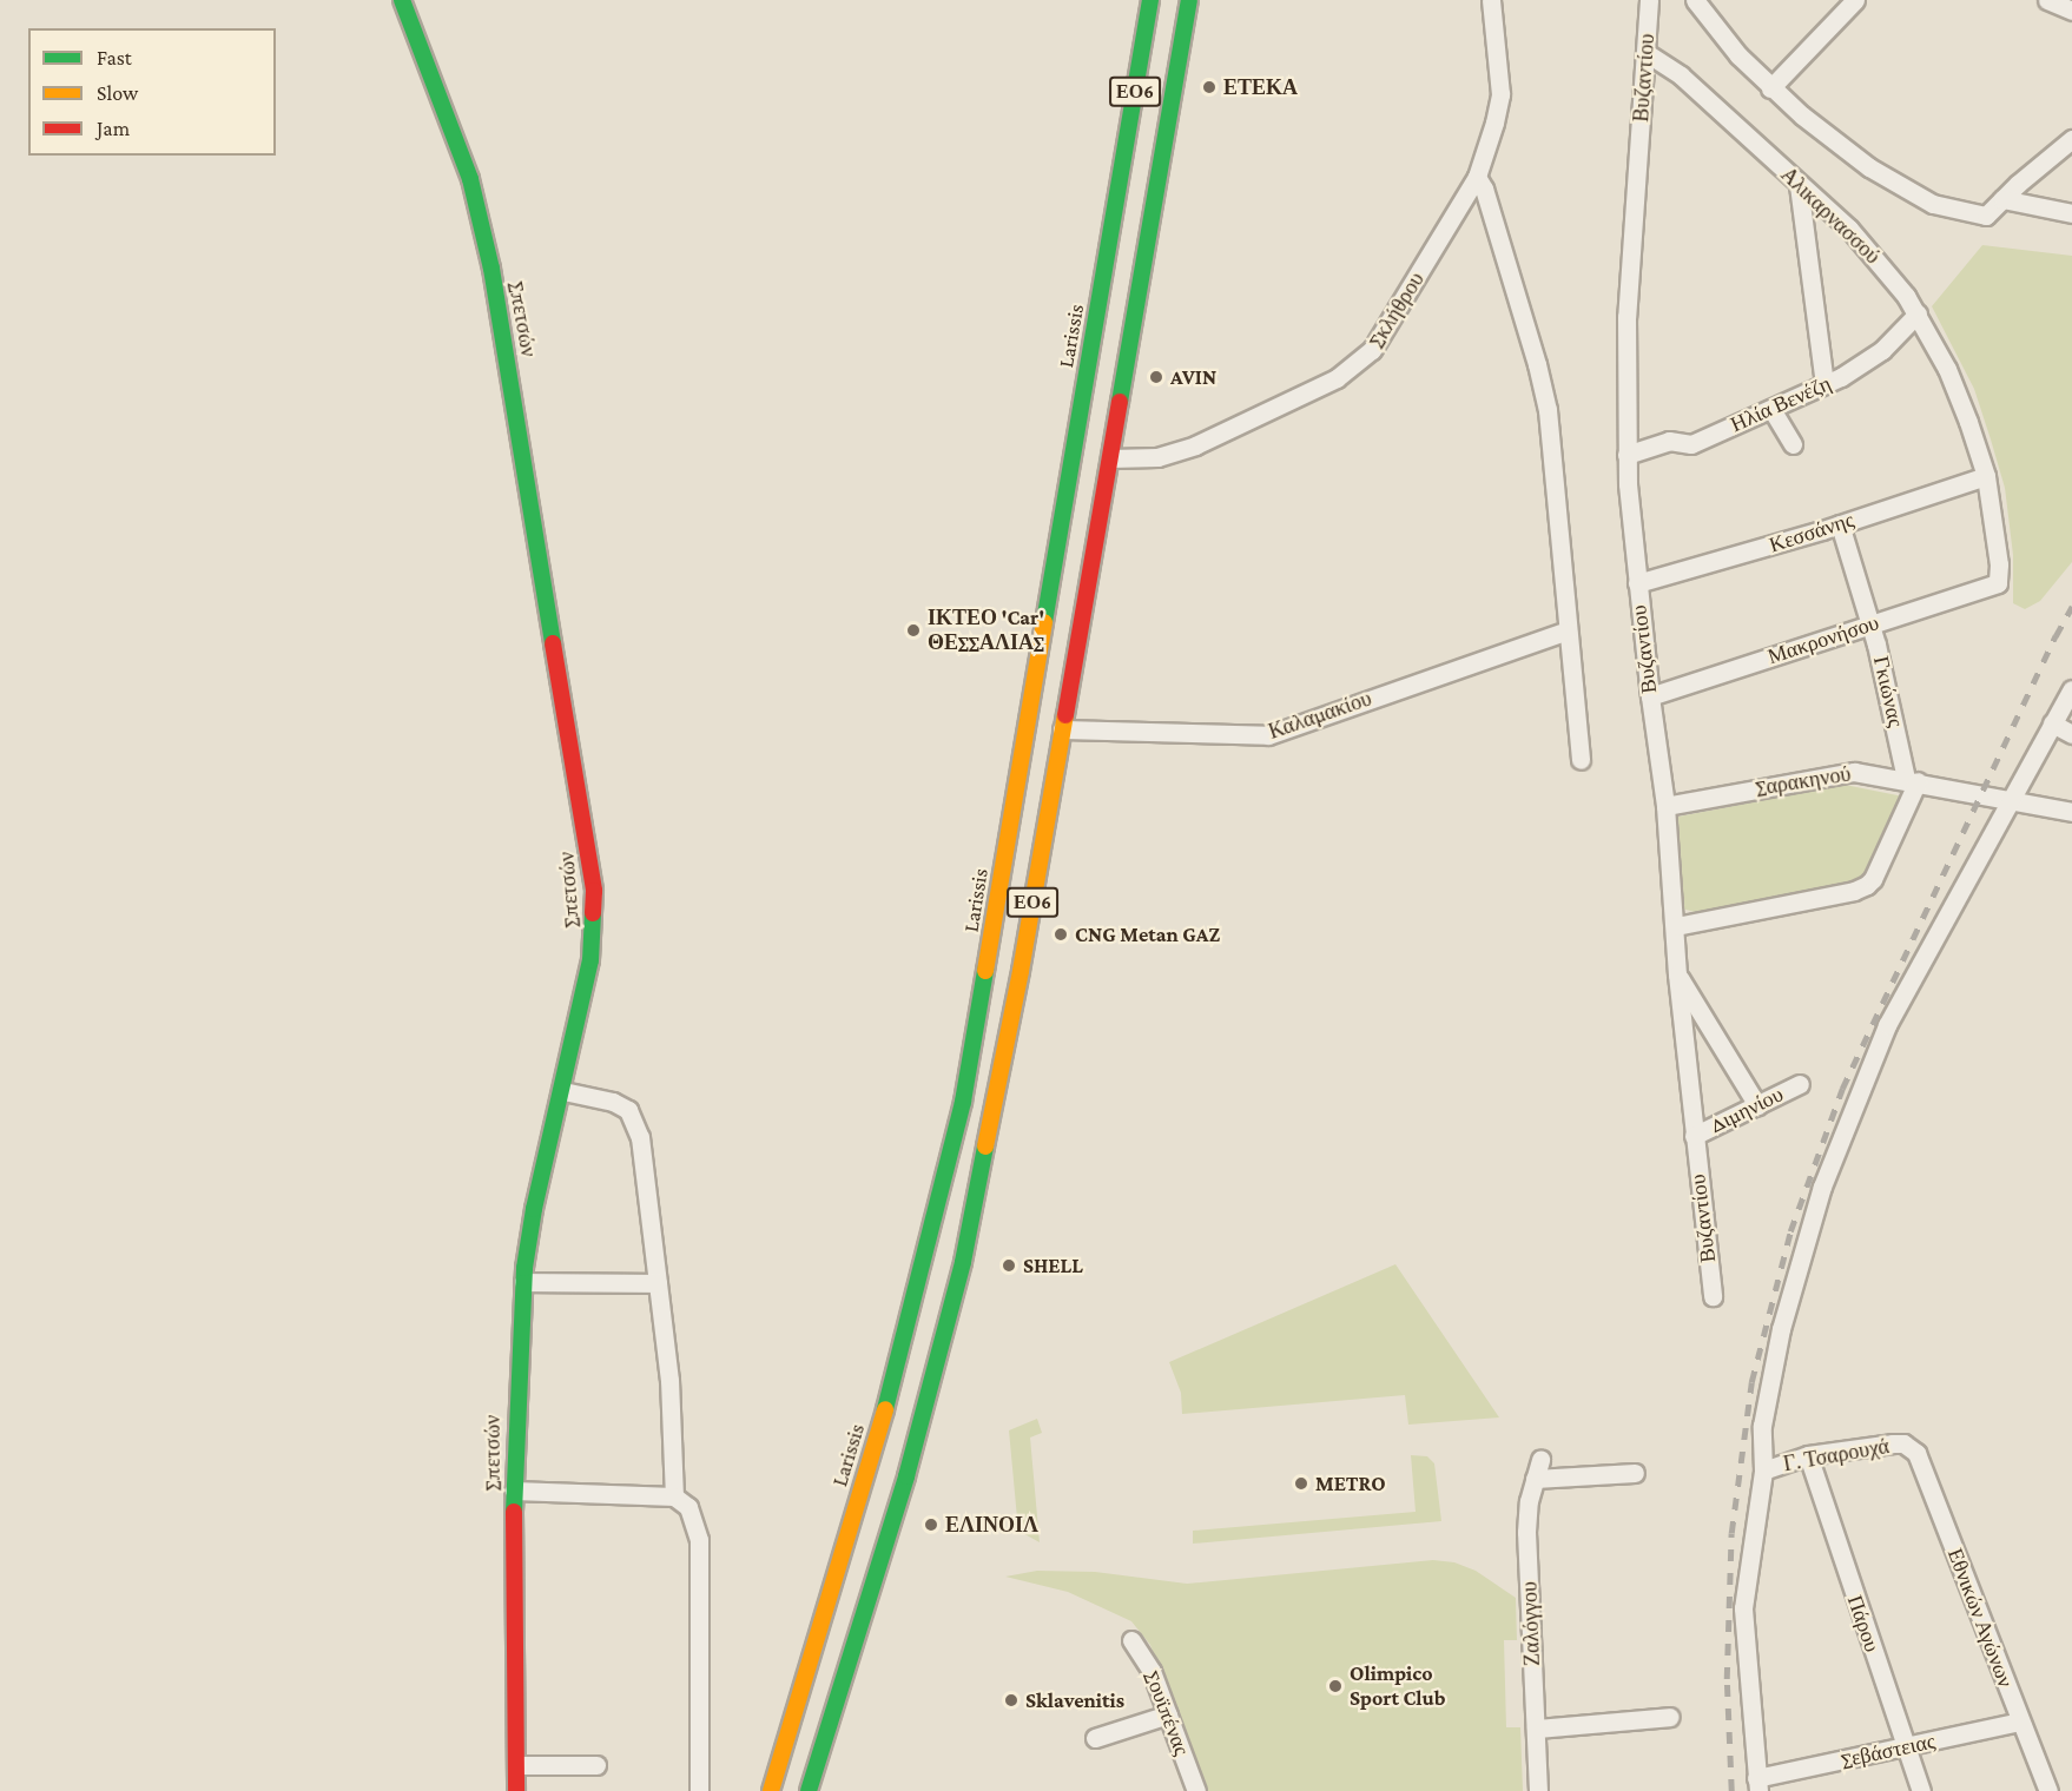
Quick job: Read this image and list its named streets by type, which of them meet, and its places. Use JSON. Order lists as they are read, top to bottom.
{
  "streets": {
    "main road": ["ΕΟ6", "Σπετσών", "Larissis"],
    "street": [
      "Βυζαντίου",
      "Αλικαρνασσού",
      "Σκλήθρου",
      "Ηλία Βενέζη",
      "Κεσσάνης",
      "Μακρονήσου",
      "Γκιώνας",
      "Καλαμακίου",
      "Σαρακηνού",
      "Διμηνίου",
      "Γ. Τσαρουχά",
      "Εθνικών Αγώνων",
      "Ζαλόγγου",
      "Πάρου",
      "Σουϊπένας",
      "Σεβάστειας"
    ]
  },
  "crossings": [
    ["Βυζαντίου", "Αλικαρνασσού"],
    ["Βυζαντίου", "Ηλία Βενέζη"],
    ["Βυζαντίου", "Κεσσάνης"],
    ["Βυζαντίου", "Μακρονήσου"],
    ["Βυζαντίου", "Σαρακηνού"],
    ["Βυζαντίου", "Διμηνίου"],
    ["ΕΟ6", "Σκλήθρου"],
    ["ΕΟ6", "Καλαμακίου"],
    ["Αλικαρνασσού", "Ηλία Βενέζη"],
    ["Αλικαρνασσού", "Κεσσάνης"],
    ["Αλικαρνασσού", "Μακρονήσου"],
    ["Κεσσάνης", "Γκιώνας"],
    ["Μακρονήσου", "Γκιώνας"],
    ["Γκιώνας", "Σαρακηνού"],
    ["Γ. Τσαρουχά", "Εθνικών Αγώνων"],
    ["Γ. Τσαρουχά", "Πάρου"],
    ["Εθνικών Αγώνων", "Σεβάστειας"],
    ["Πάρου", "Σεβάστειας"]
  ],
  "places": [
    "ΕΤΕΚΑ",
    "AVIN",
    "ΙΚΤΕΟ 'Car' ΘΕΣΣΑΛΙΑΣ",
    "CNG Metan GAZ",
    "SHELL",
    "METRO",
    "ΕΛΙΝΟΙΛ",
    "Olimpico Sport Club",
    "Sklavenitis"
  ],
  "legend": ["Fast", "Slow", "Jam"]
}
